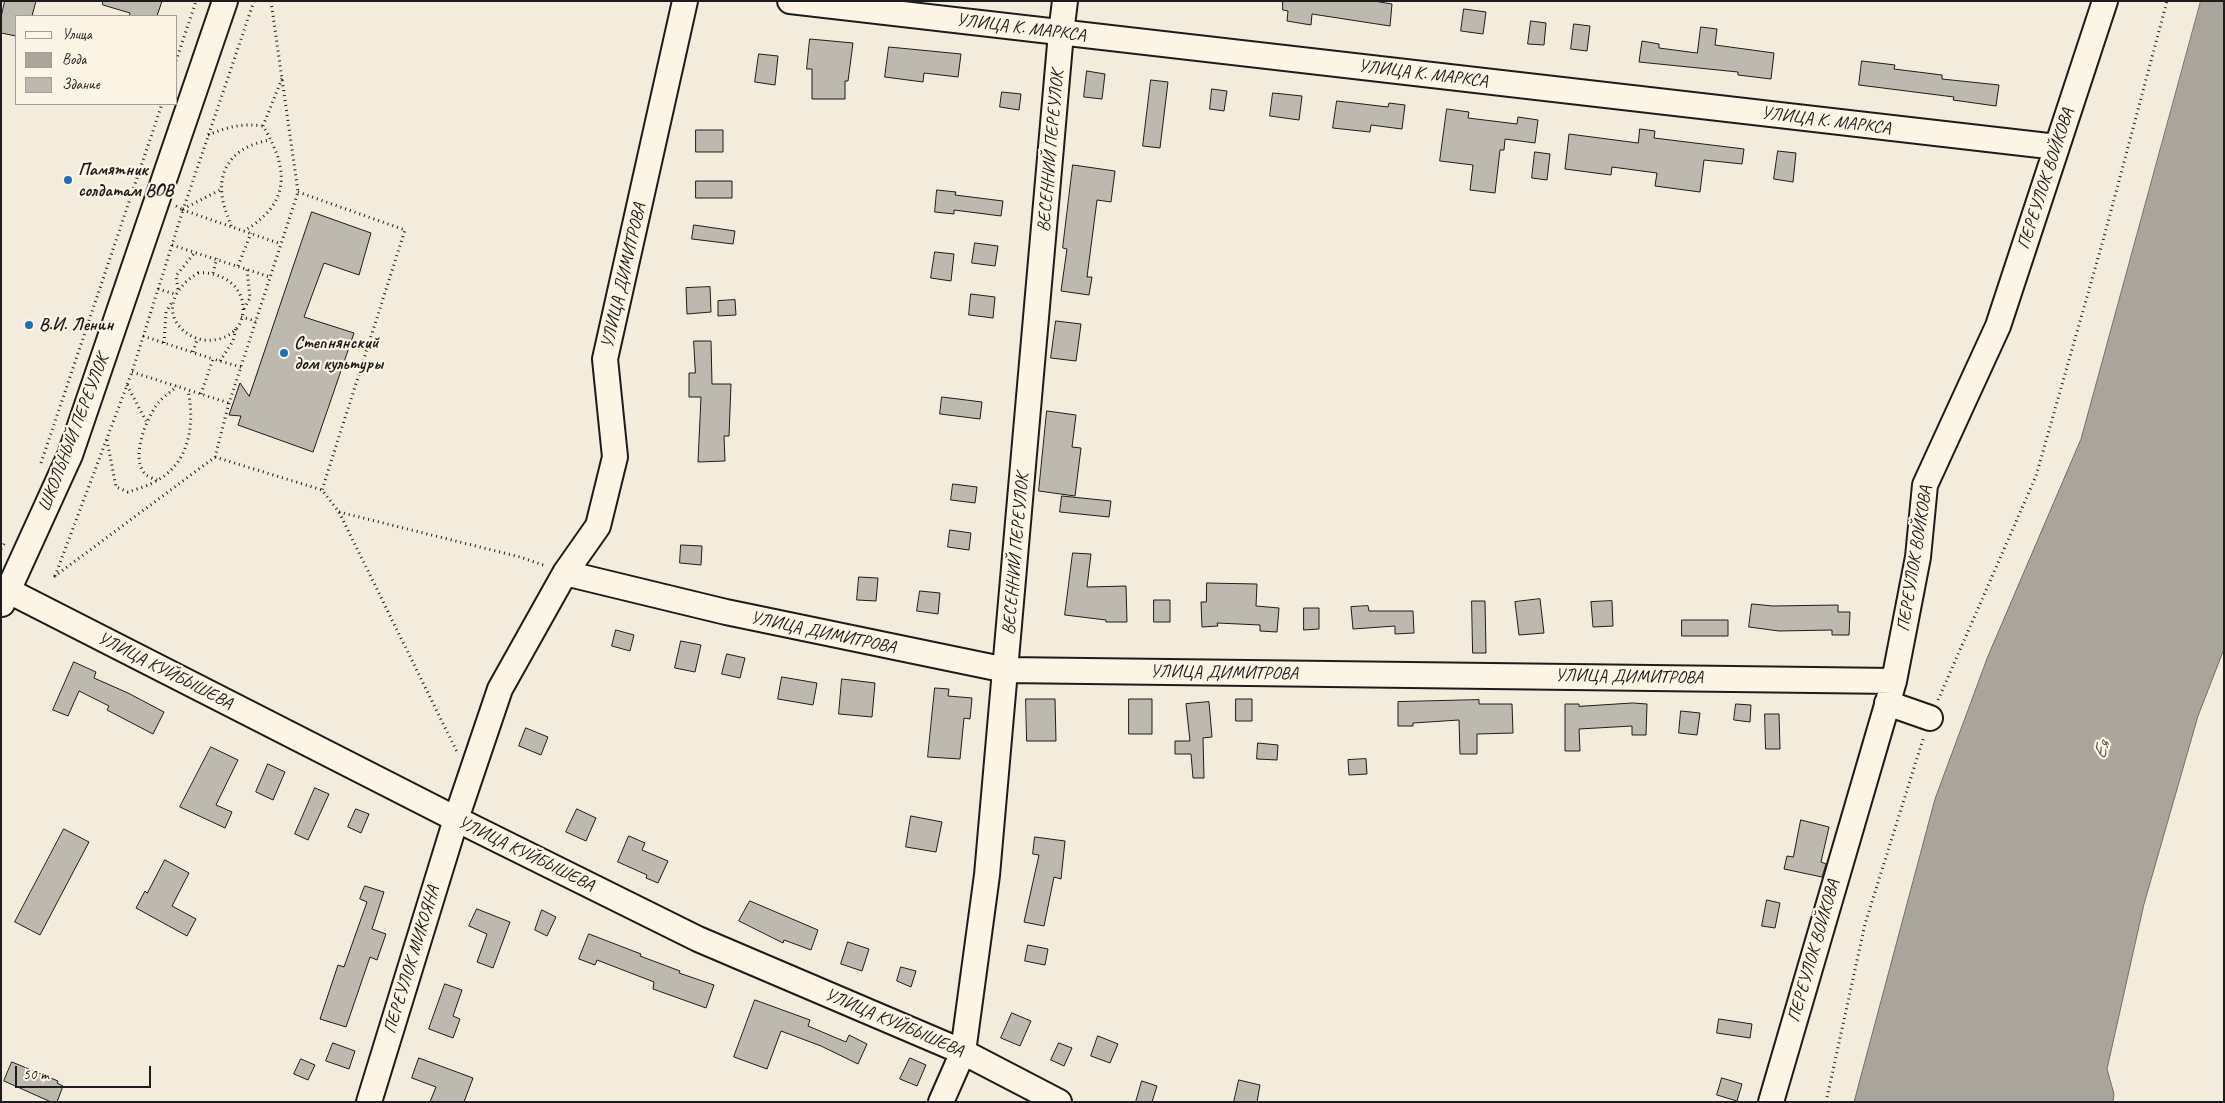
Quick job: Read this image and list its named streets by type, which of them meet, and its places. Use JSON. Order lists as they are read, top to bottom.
{
  "streets": {
    "street": [
      "УЛИЦА К. МАРКСА",
      "ВЕСЕННИЙ ПЕРЕУЛОК",
      "ПЕРЕУЛОК ВОЙКОВА",
      "УЛИЦА ДИМИТРОВА",
      "ШКОЛЬНЫЙ ПЕРЕУЛОК",
      "УЛИЦА КУЙБЫШЕВА",
      "ПЕРЕУЛОК МИКОЯНА"
    ]
  },
  "crossings": [
    ["УЛИЦА К. МАРКСА", "ВЕСЕННИЙ ПЕРЕУЛОК"],
    ["УЛИЦА К. МАРКСА", "ПЕРЕУЛОК ВОЙКОВА"],
    ["ВЕСЕННИЙ ПЕРЕУЛОК", "УЛИЦА ДИМИТРОВА"],
    ["ВЕСЕННИЙ ПЕРЕУЛОК", "УЛИЦА КУЙБЫШЕВА"],
    ["ПЕРЕУЛОК ВОЙКОВА", "УЛИЦА ДИМИТРОВА"],
    ["УЛИЦА ДИМИТРОВА", "УЛИЦА КУЙБЫШЕВА"],
    ["УЛИЦА ДИМИТРОВА", "ПЕРЕУЛОК МИКОЯНА"],
    ["ШКОЛЬНЫЙ ПЕРЕУЛОК", "УЛИЦА КУЙБЫШЕВА"],
    ["УЛИЦА КУЙБЫШЕВА", "ПЕРЕУЛОК МИКОЯНА"]
  ],
  "water": ["Ея"],
  "places": ["Памятник солдатам ВОВ", "В.И. Ленин", "Степнянский дом культуры"],
  "legend": ["Улица", "Вода", "Здание"],
  "scale_bar": "50 m"
}
